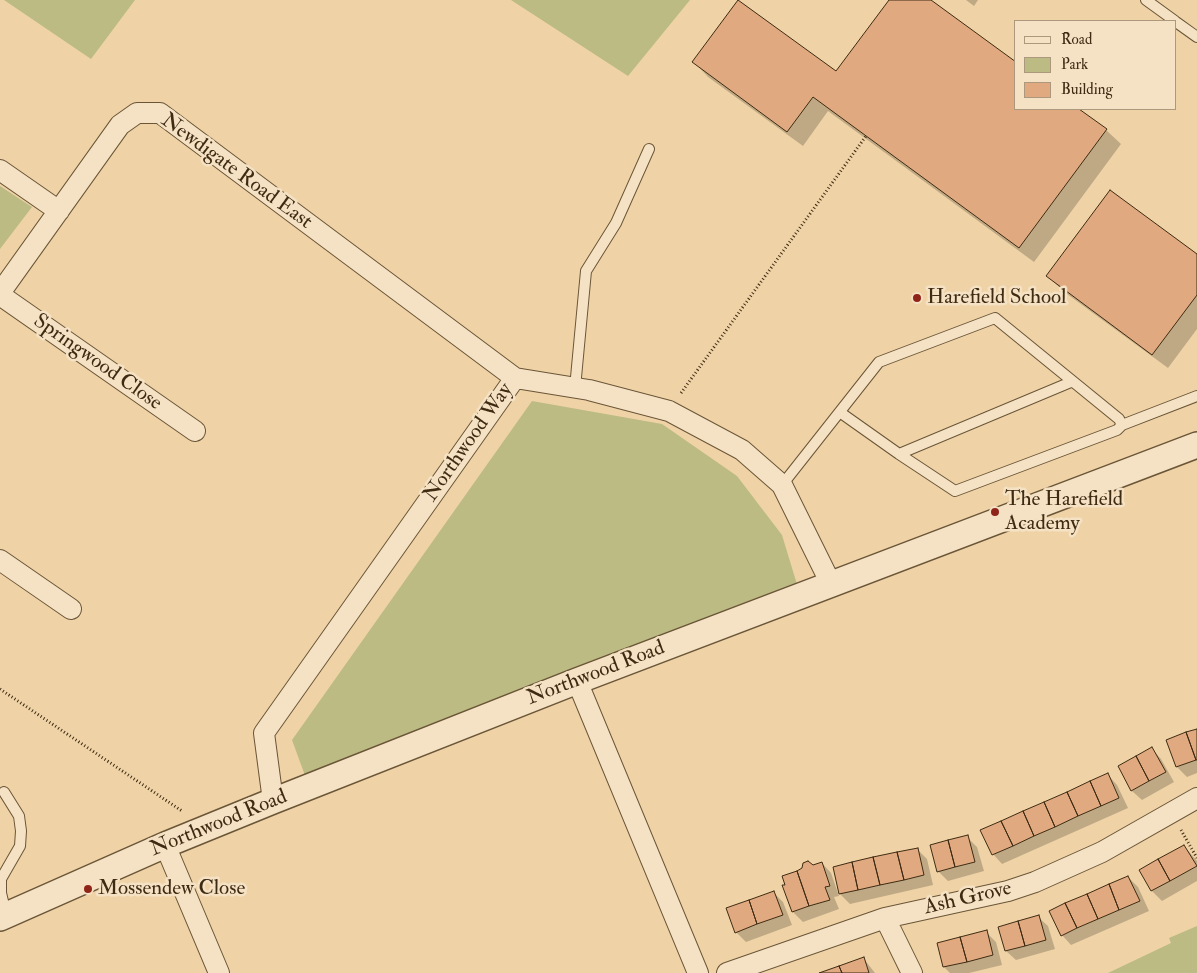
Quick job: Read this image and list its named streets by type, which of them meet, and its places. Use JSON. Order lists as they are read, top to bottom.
{
  "streets": {
    "street": [
      "Newdigate Road East",
      "Springwood Close",
      "Northwood Way",
      "Northwood Road",
      "Ash Grove"
    ]
  },
  "crossings": [
    ["Newdigate Road East", "Springwood Close"],
    ["Newdigate Road East", "Northwood Way"],
    ["Northwood Way", "Northwood Road"]
  ],
  "places": ["Harefield School", "The Harefield Academy", "Mossendew Close"],
  "legend": ["Road", "Park", "Building"]
}
